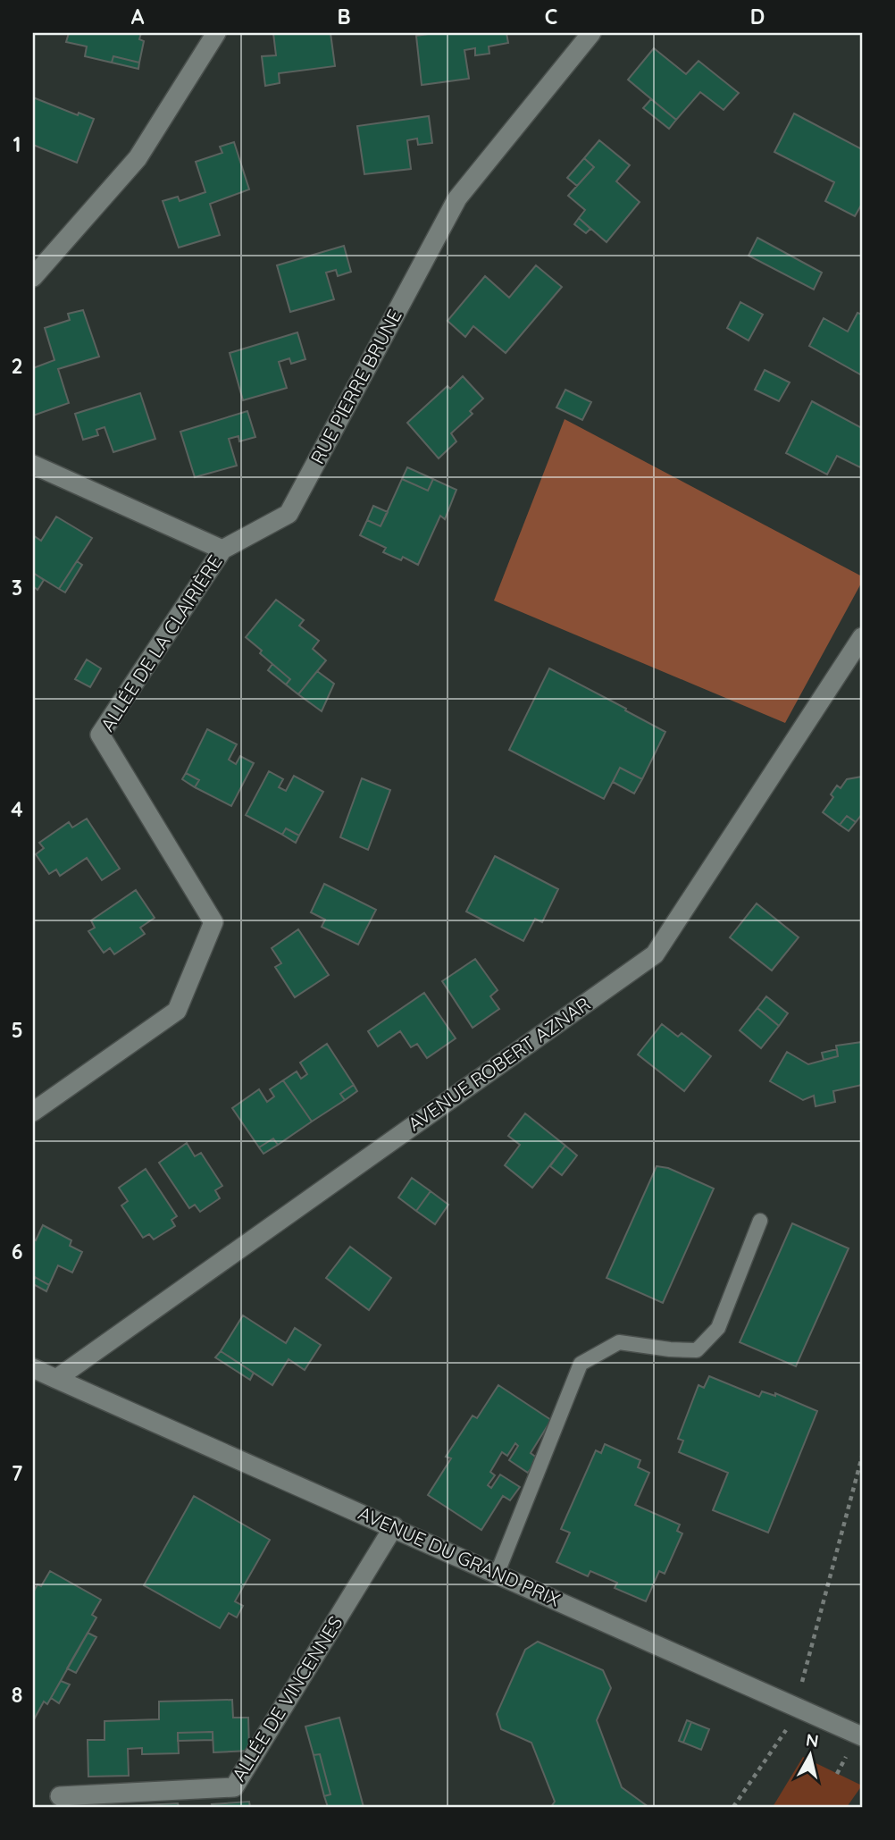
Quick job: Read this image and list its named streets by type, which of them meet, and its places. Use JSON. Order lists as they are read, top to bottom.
{
  "streets": {
    "street": [
      "RUE PIERRE BRUNE",
      "ALLÉE DE LA CLAIRIÈRE",
      "AVENUE ROBERT AZNAR",
      "AVENUE DU GRAND PRIX",
      "ALLÉE DE VINCENNES"
    ]
  },
  "crossings": [
    ["RUE PIERRE BRUNE", "ALLÉE DE LA CLAIRIÈRE"],
    ["AVENUE ROBERT AZNAR", "AVENUE DU GRAND PRIX"],
    ["AVENUE DU GRAND PRIX", "ALLÉE DE VINCENNES"]
  ],
  "north": "top",
  "grid": {
    "columns": [
      "A",
      "B",
      "C",
      "D"
    ],
    "rows": [
      "1",
      "2",
      "3",
      "4",
      "5",
      "6",
      "7",
      "8"
    ]
  }
}
